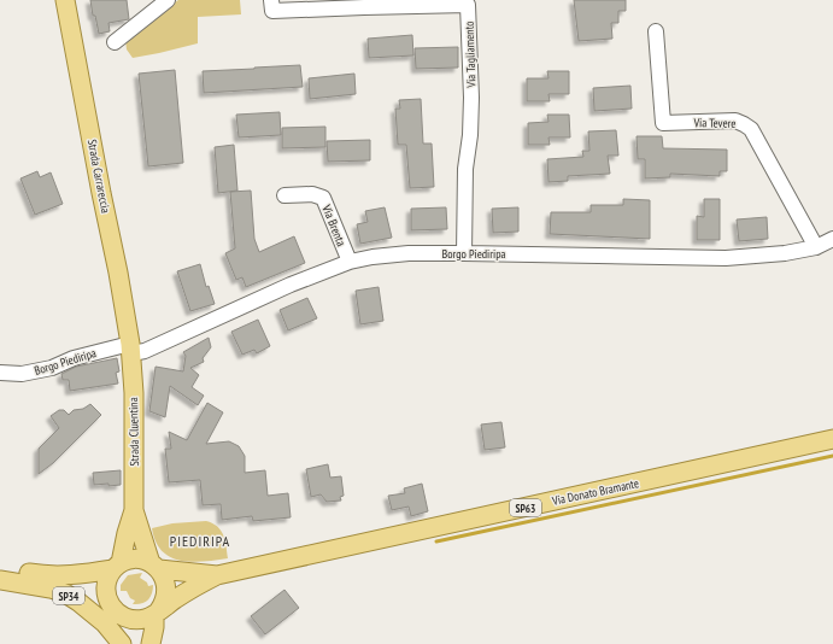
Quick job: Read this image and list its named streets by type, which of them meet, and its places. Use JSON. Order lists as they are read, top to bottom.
{
  "streets": {
    "main road": [
      "Strada Carrareccia",
      "Strada Cluentina",
      "Via Donato Bramante",
      "SP63",
      "SP34"
    ],
    "street": [
      "Via Tagliamento",
      "Via Tevere",
      "Via Brenta",
      "Borgo Piediripa"
    ]
  },
  "crossings": [
    ["Via Tagliamento", "Borgo Piediripa"],
    ["Via Tevere", "Borgo Piediripa"],
    ["Strada Carrareccia", "Borgo Piediripa"],
    ["Strada Carrareccia", "Strada Cluentina"],
    ["Via Brenta", "Borgo Piediripa"],
    ["Borgo Piediripa", "Strada Cluentina"],
    ["Strada Cluentina", "Via Donato Bramante"],
    ["Strada Cluentina", "SP34"],
    ["Via Donato Bramante", "SP34"]
  ],
  "districts": ["PIEDIRIPA"]
}
